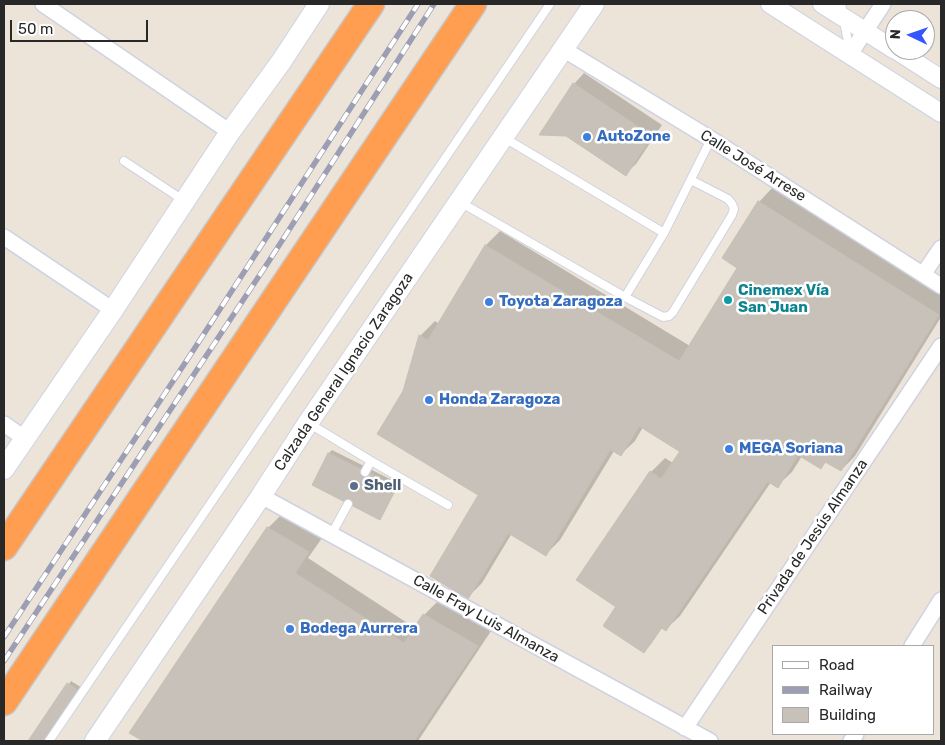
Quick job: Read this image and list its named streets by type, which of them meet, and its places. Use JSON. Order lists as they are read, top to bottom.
{
  "streets": {
    "main road": ["Calzada General Ignacio Zaragoza"],
    "street": ["Calle José Arrese", "Privada de Jesús Almanza", "Calle Fray Luis Almanza"]
  },
  "crossings": [
    ["Calle José Arrese", "Calzada General Ignacio Zaragoza"],
    ["Calzada General Ignacio Zaragoza", "Calle Fray Luis Almanza"],
    ["Privada de Jesús Almanza", "Calle Fray Luis Almanza"]
  ],
  "places": [
    "AutoZone",
    "Cinemex Vía San Juan",
    "Toyota Zaragoza",
    "Honda Zaragoza",
    "MEGA Soriana",
    "Shell",
    "Bodega Aurrera"
  ],
  "legend": ["Road", "Railway", "Building"],
  "scale_bar": "50 m",
  "north": "left"
}
